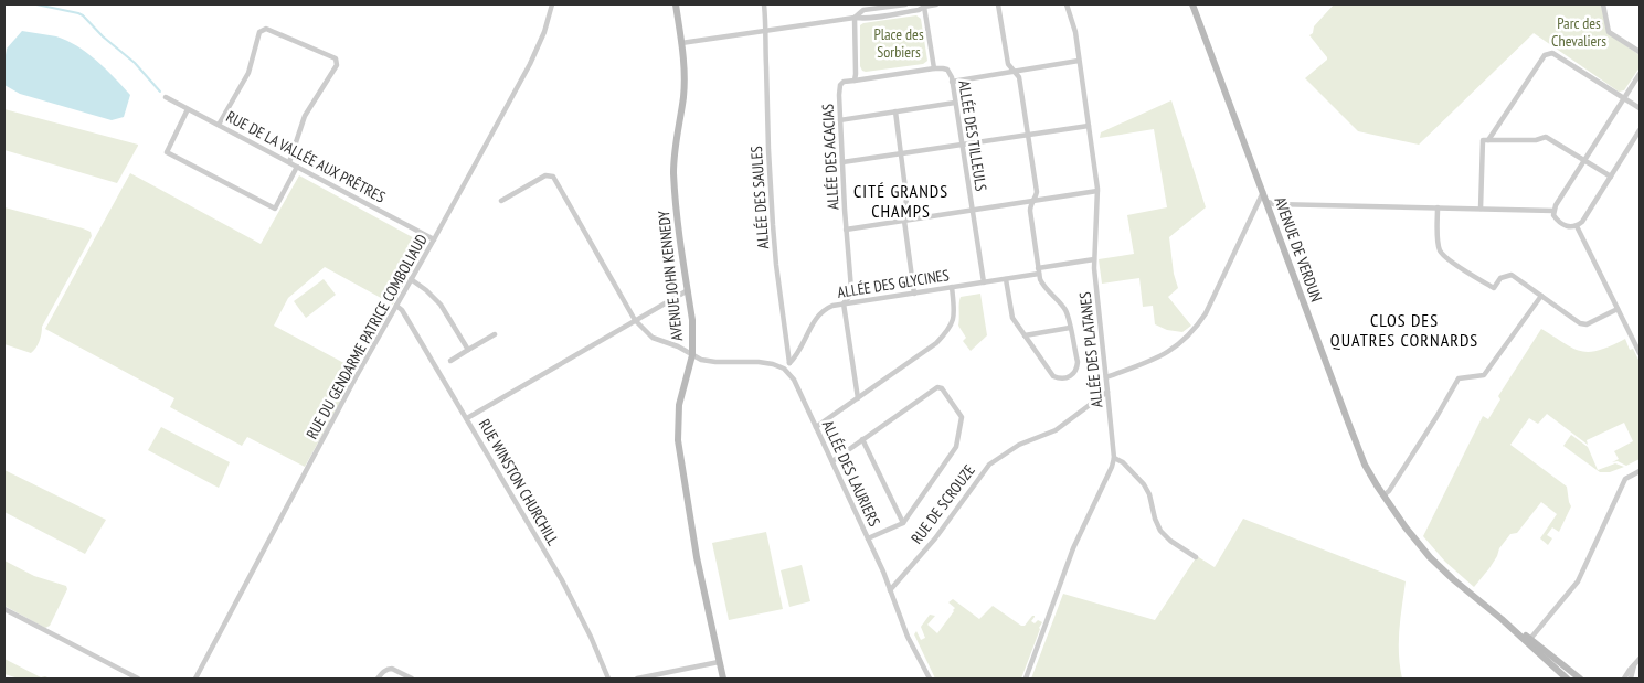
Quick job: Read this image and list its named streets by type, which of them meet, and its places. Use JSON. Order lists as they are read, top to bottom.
{
  "streets": {
    "main road": ["AVENUE DE VERDUN", "AVENUE JOHN KENNEDY"],
    "street": [
      "ALLÉE DES TILLEULS",
      "RUE DE LA VALLÉE AUX PRÊTRES",
      "ALLÉE DES ACACIAS",
      "ALLÉE DES SAULES",
      "ALLÉE DES GLYCINES",
      "RUE DU GENDARME PATRICE COMBOLIAUD",
      "ALLÉE DES PLATANES",
      "ALLÉE DES LAURIERS",
      "RUE WINSTON CHURCHILL",
      "RUE DE SCROUZE"
    ]
  },
  "crossings": [
    ["ALLÉE DES TILLEULS", "ALLÉE DES GLYCINES"],
    ["RUE DE LA VALLÉE AUX PRÊTRES", "RUE DU GENDARME PATRICE COMBOLIAUD"],
    ["ALLÉE DES ACACIAS", "ALLÉE DES GLYCINES"],
    ["ALLÉE DES SAULES", "ALLÉE DES GLYCINES"],
    ["ALLÉE DES GLYCINES", "ALLÉE DES PLATANES"],
    ["ALLÉE DES GLYCINES", "ALLÉE DES LAURIERS"],
    ["RUE DU GENDARME PATRICE COMBOLIAUD", "RUE WINSTON CHURCHILL"],
    ["ALLÉE DES PLATANES", "RUE DE SCROUZE"],
    ["ALLÉE DES LAURIERS", "RUE DE SCROUZE"]
  ],
  "districts": ["CITÉ GRANDS CHAMPS", "CLOS DES QUATRES CORNARDS"],
  "parks": ["Parc des Chevaliers", "Place des Sorbiers"]
}
